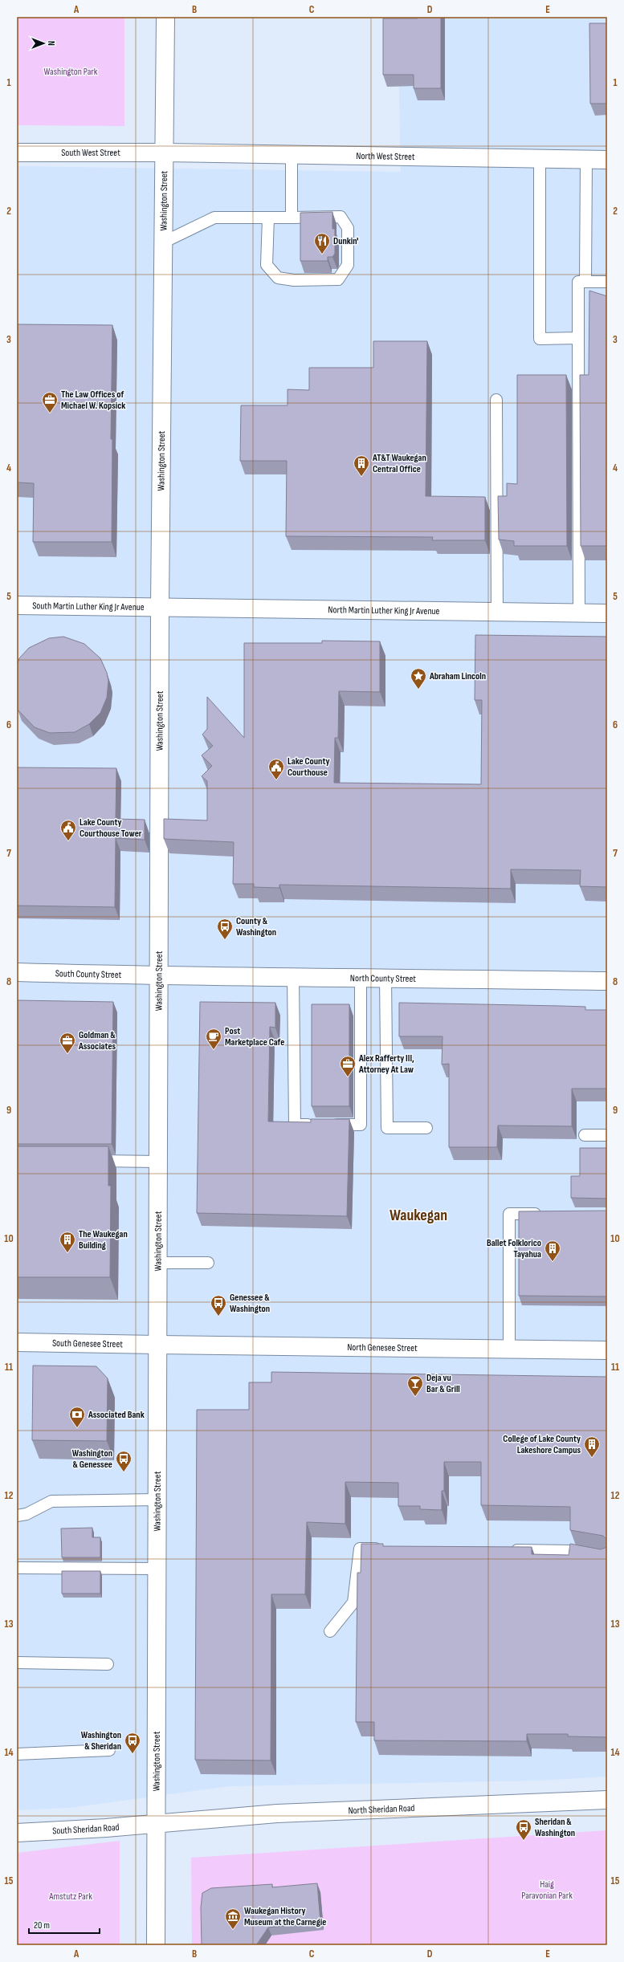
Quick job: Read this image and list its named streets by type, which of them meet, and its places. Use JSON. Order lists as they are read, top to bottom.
{
  "streets": {
    "main road": [
      "South West Street",
      "North West Street",
      "Washington Street",
      "South Martin Luther King Jr Avenue",
      "North Martin Luther King Jr Avenue",
      "South County Street",
      "North County Street",
      "South Genesee Street",
      "North Genesee Street",
      "North Sheridan Road",
      "South Sheridan Road"
    ]
  },
  "crossings": [
    ["South West Street", "North West Street"],
    ["South West Street", "Washington Street"],
    ["North West Street", "Washington Street"],
    ["Washington Street", "South Martin Luther King Jr Avenue"],
    ["Washington Street", "North Martin Luther King Jr Avenue"],
    ["Washington Street", "South County Street"],
    ["Washington Street", "North County Street"],
    ["Washington Street", "South Genesee Street"],
    ["Washington Street", "North Genesee Street"],
    ["Washington Street", "North Sheridan Road"],
    ["Washington Street", "South Sheridan Road"],
    ["South Martin Luther King Jr Avenue", "North Martin Luther King Jr Avenue"],
    ["South County Street", "North County Street"],
    ["South Genesee Street", "North Genesee Street"],
    ["North Sheridan Road", "South Sheridan Road"]
  ],
  "districts": ["Waukegan"],
  "parks": ["Washington Park", "Haig Paravonian Park", "Amstutz Park"],
  "places": {
    "restaurant": ["Dunkin'"],
    "office": ["The Law Offices of Michael W. Kopsick", "Goldman & Associates", "Alex Rafferty III, Attorney At Law"],
    "building": [
      "AT&T Waukegan Central Office",
      "The Waukegan Building",
      "Ballet Folklorico Tayahua",
      "College of Lake County Lakeshore Campus"
    ],
    "place": ["Abraham Lincoln"],
    "public building": ["Lake County Courthouse", "Lake County Courthouse Tower"],
    "bus stop": [
      "County & Washington",
      "Genessee & Washington",
      "Washington & Genessee",
      "Washington & Sheridan",
      "Sheridan & Washington"
    ],
    "cafe": ["Post Marketplace Cafe"],
    "bar": ["Deja vu Bar & Grill"],
    "bank": ["Associated Bank"],
    "museum": ["Waukegan History Museum at the Carnegie"]
  },
  "scale_bar": "20 m",
  "north": "right",
  "grid": {
    "columns": [
      "A",
      "B",
      "C",
      "D",
      "E"
    ],
    "rows": [
      "1",
      "2",
      "3",
      "4",
      "5",
      "6",
      "7",
      "8",
      "9",
      "10",
      "11",
      "12",
      "13",
      "14",
      "15"
    ]
  }
}
